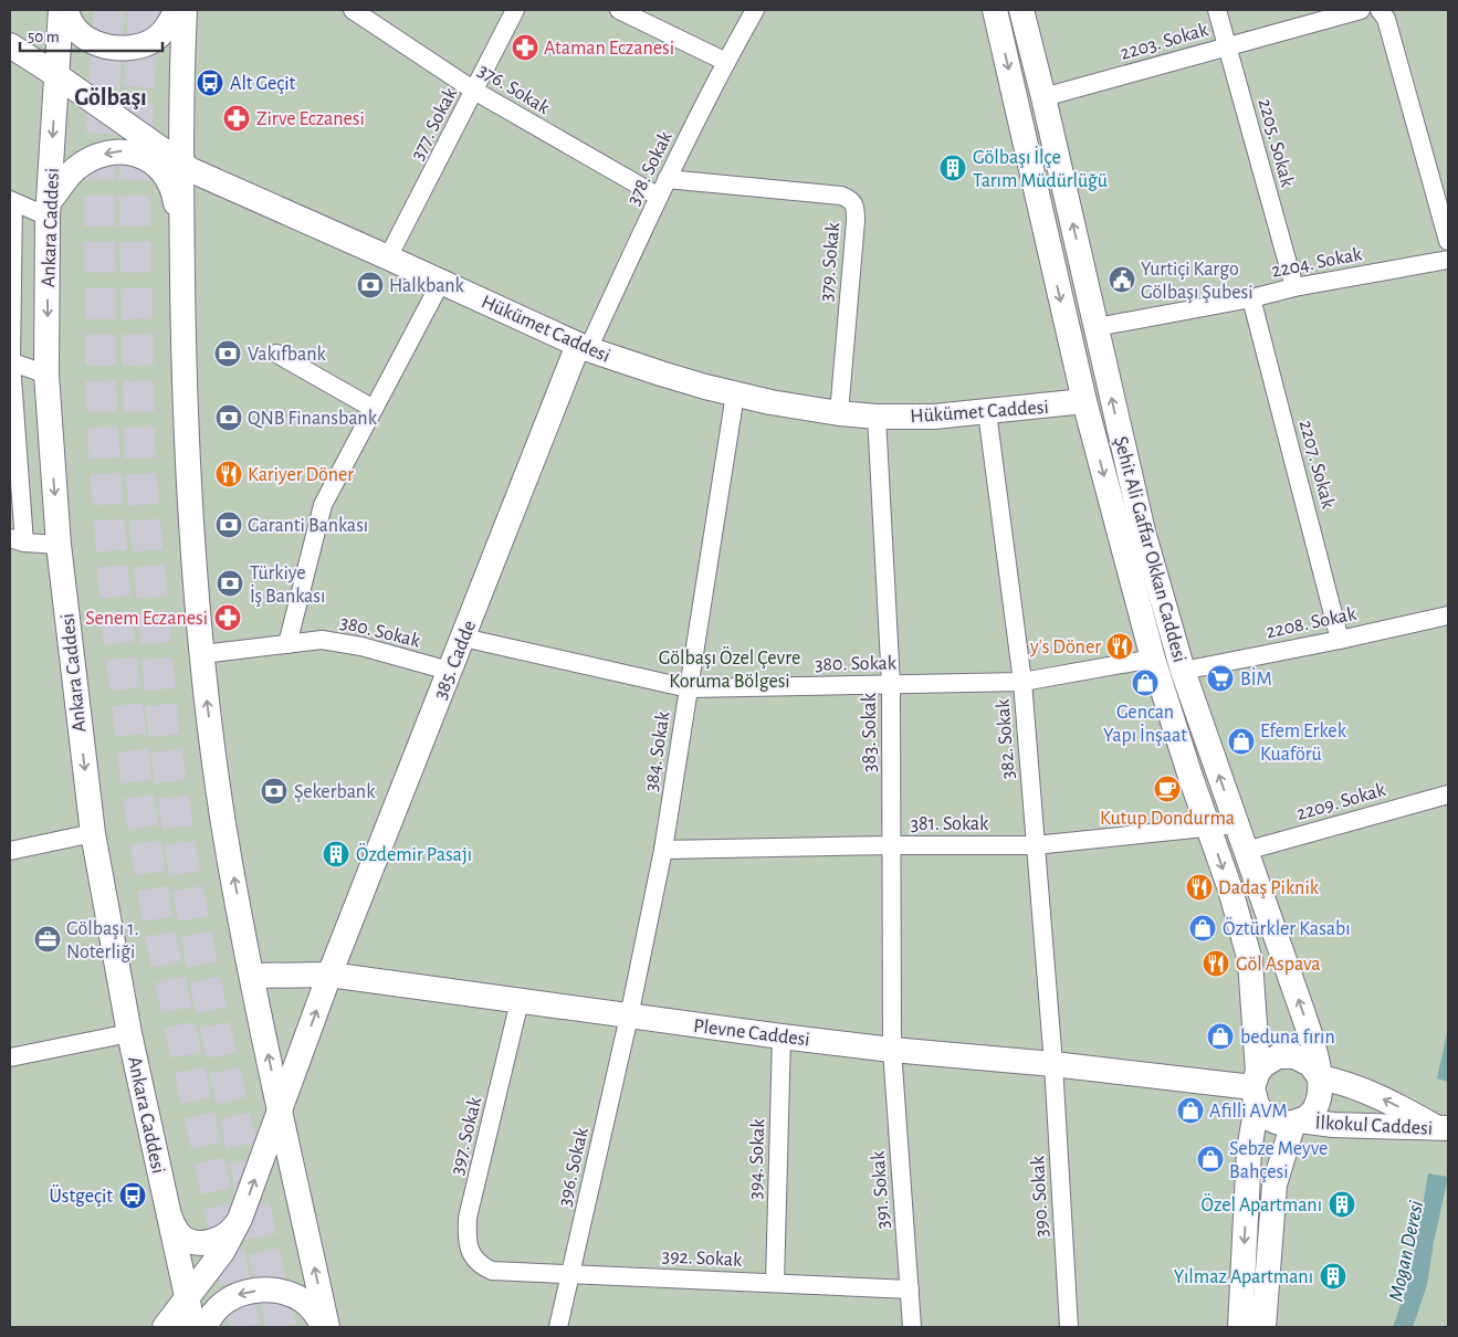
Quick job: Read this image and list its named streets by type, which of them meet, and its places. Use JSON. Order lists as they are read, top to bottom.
{
  "streets": {
    "street": [
      "2203. Sokak",
      "376. Sokak",
      "377. Sokak",
      "2205. Sokak",
      "378. Sokak",
      "Ankara Caddesi",
      "379. Sokak",
      "2204. Sokak",
      "Hükümet Caddesi",
      "2207. Sokak",
      "Şehit Ali Gaffar Okkan Caddesi",
      "2208. Sokak",
      "380. Sokak",
      "385. Cadde",
      "383. Sokak",
      "382. Sokak",
      "384. Sokak",
      "2209. Sokak",
      "381. Sokak",
      "Plevne Caddesi",
      "İlkokul Caddesi",
      "397. Sokak",
      "394. Sokak",
      "396. Sokak",
      "391. Sokak",
      "390. Sokak",
      "392. Sokak"
    ]
  },
  "crossings": [
    ["2203. Sokak", "2205. Sokak"],
    ["2203. Sokak", "Şehit Ali Gaffar Okkan Caddesi"],
    ["376. Sokak", "377. Sokak"],
    ["376. Sokak", "378. Sokak"],
    ["377. Sokak", "Hükümet Caddesi"],
    ["2205. Sokak", "2204. Sokak"],
    ["378. Sokak", "379. Sokak"],
    ["378. Sokak", "Hükümet Caddesi"],
    ["378. Sokak", "385. Cadde"],
    ["Ankara Caddesi", "Hükümet Caddesi"],
    ["Ankara Caddesi", "385. Cadde"],
    ["379. Sokak", "Hükümet Caddesi"],
    ["2204. Sokak", "2207. Sokak"],
    ["2204. Sokak", "Şehit Ali Gaffar Okkan Caddesi"],
    ["Hükümet Caddesi", "Şehit Ali Gaffar Okkan Caddesi"],
    ["Hükümet Caddesi", "385. Cadde"],
    ["Hükümet Caddesi", "383. Sokak"],
    ["Hükümet Caddesi", "382. Sokak"],
    ["Hükümet Caddesi", "384. Sokak"],
    ["2207. Sokak", "2208. Sokak"],
    ["Şehit Ali Gaffar Okkan Caddesi", "2208. Sokak"],
    ["Şehit Ali Gaffar Okkan Caddesi", "380. Sokak"],
    ["Şehit Ali Gaffar Okkan Caddesi", "2209. Sokak"],
    ["Şehit Ali Gaffar Okkan Caddesi", "381. Sokak"],
    ["Şehit Ali Gaffar Okkan Caddesi", "Plevne Caddesi"],
    ["Şehit Ali Gaffar Okkan Caddesi", "İlkokul Caddesi"],
    ["380. Sokak", "385. Cadde"],
    ["380. Sokak", "383. Sokak"],
    ["380. Sokak", "382. Sokak"],
    ["380. Sokak", "384. Sokak"],
    ["385. Cadde", "Plevne Caddesi"],
    ["383. Sokak", "381. Sokak"],
    ["383. Sokak", "Plevne Caddesi"],
    ["383. Sokak", "391. Sokak"],
    ["382. Sokak", "381. Sokak"],
    ["382. Sokak", "Plevne Caddesi"],
    ["382. Sokak", "390. Sokak"],
    ["384. Sokak", "381. Sokak"],
    ["384. Sokak", "Plevne Caddesi"],
    ["384. Sokak", "396. Sokak"],
    ["Plevne Caddesi", "İlkokul Caddesi"],
    ["Plevne Caddesi", "397. Sokak"],
    ["Plevne Caddesi", "394. Sokak"],
    ["Plevne Caddesi", "396. Sokak"],
    ["Plevne Caddesi", "391. Sokak"],
    ["Plevne Caddesi", "390. Sokak"],
    ["397. Sokak", "392. Sokak"],
    ["394. Sokak", "392. Sokak"],
    ["396. Sokak", "392. Sokak"],
    ["391. Sokak", "392. Sokak"]
  ],
  "districts": ["Gölbaşı"],
  "water": ["Mogan Deresi"],
  "parks": ["Gölbaşı Özel Çevre Koruma Bölgesi"],
  "places": {
    "pharmacy": ["Ataman Eczanesi", "Zirve Eczanesi", "Senem Eczanesi"],
    "bus stop": ["Alt Geçit", "Üstgeçit"],
    "building": [
      "Gölbaşı İlçe Tarım Müdürlüğü",
      "Özdemir Pasajı",
      "Özel Apartmanı",
      "Yılmaz Apartmanı"
    ],
    "public building": ["Yurtiçi Kargo Gölbaşı Şubesi"],
    "bank": [
      "Halkbank",
      "Vakıfbank",
      "QNB Finansbank",
      "Garanti Bankası",
      "Türkiye İş Bankası",
      "Şekerbank"
    ],
    "restaurant": [
      "Kariyer Döner",
      "y's Döner",
      "Dadaş Piknik",
      "Göl Aspava"
    ],
    "supermarket": ["BİM"],
    "shop": [
      "Gencan Yapı İnşaat",
      "Efem Erkek Kuaförü",
      "Öztürkler Kasabı",
      "beduna fırın",
      "Afilli AVM",
      "Sebze Meyve Bahçesi"
    ],
    "cafe": ["Kutup Dondurma"],
    "office": ["Gölbaşı 1. Noterliği"]
  },
  "scale_bar": "50 m"
}
